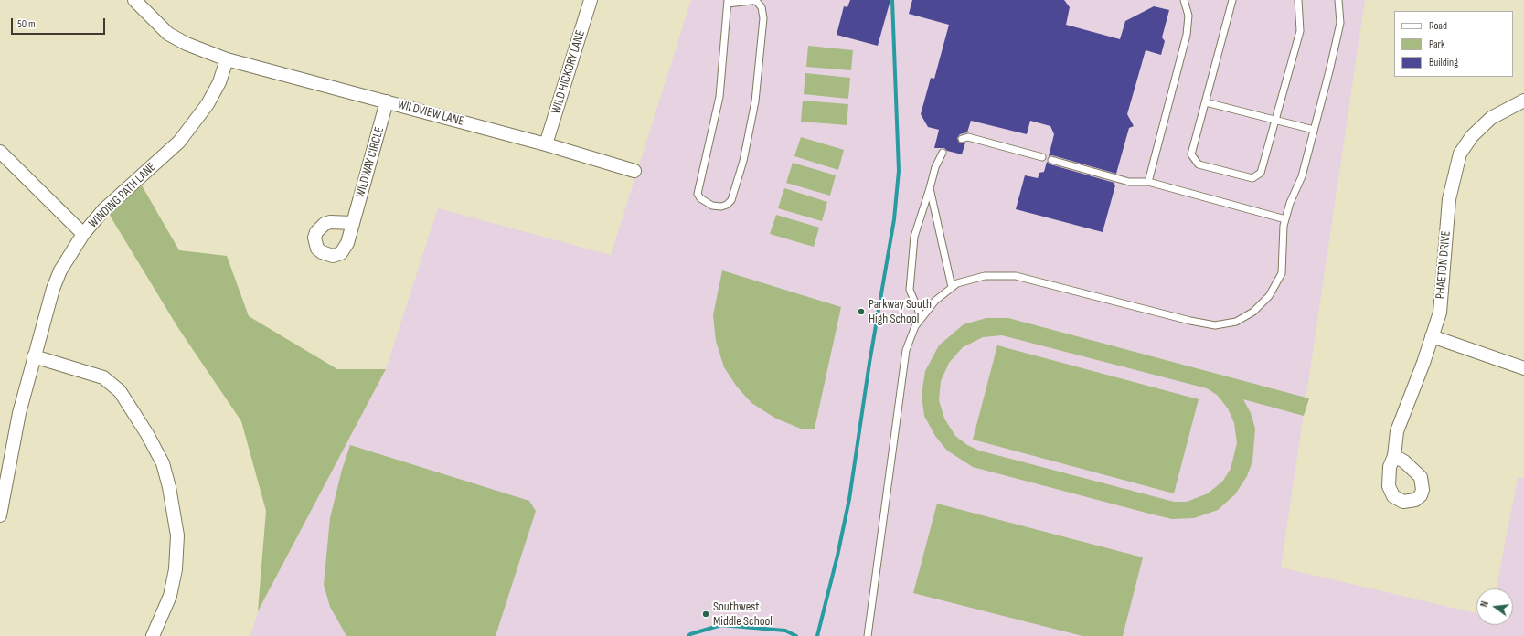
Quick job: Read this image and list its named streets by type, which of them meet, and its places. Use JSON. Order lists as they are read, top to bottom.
{
  "streets": {
    "street": [
      "WILD HICKORY LANE",
      "WILDVIEW LANE",
      "WILDWAY CIRCLE",
      "WINDING PATH LANE",
      "PHAETON DRIVE"
    ]
  },
  "crossings": [
    ["WILD HICKORY LANE", "WILDVIEW LANE"],
    ["WILDVIEW LANE", "WILDWAY CIRCLE"],
    ["WILDVIEW LANE", "WINDING PATH LANE"]
  ],
  "places": ["Parkway South High School", "Southwest Middle School"],
  "legend": ["Road", "Park", "Building"],
  "scale_bar": "50 m",
  "north": "left"
}
